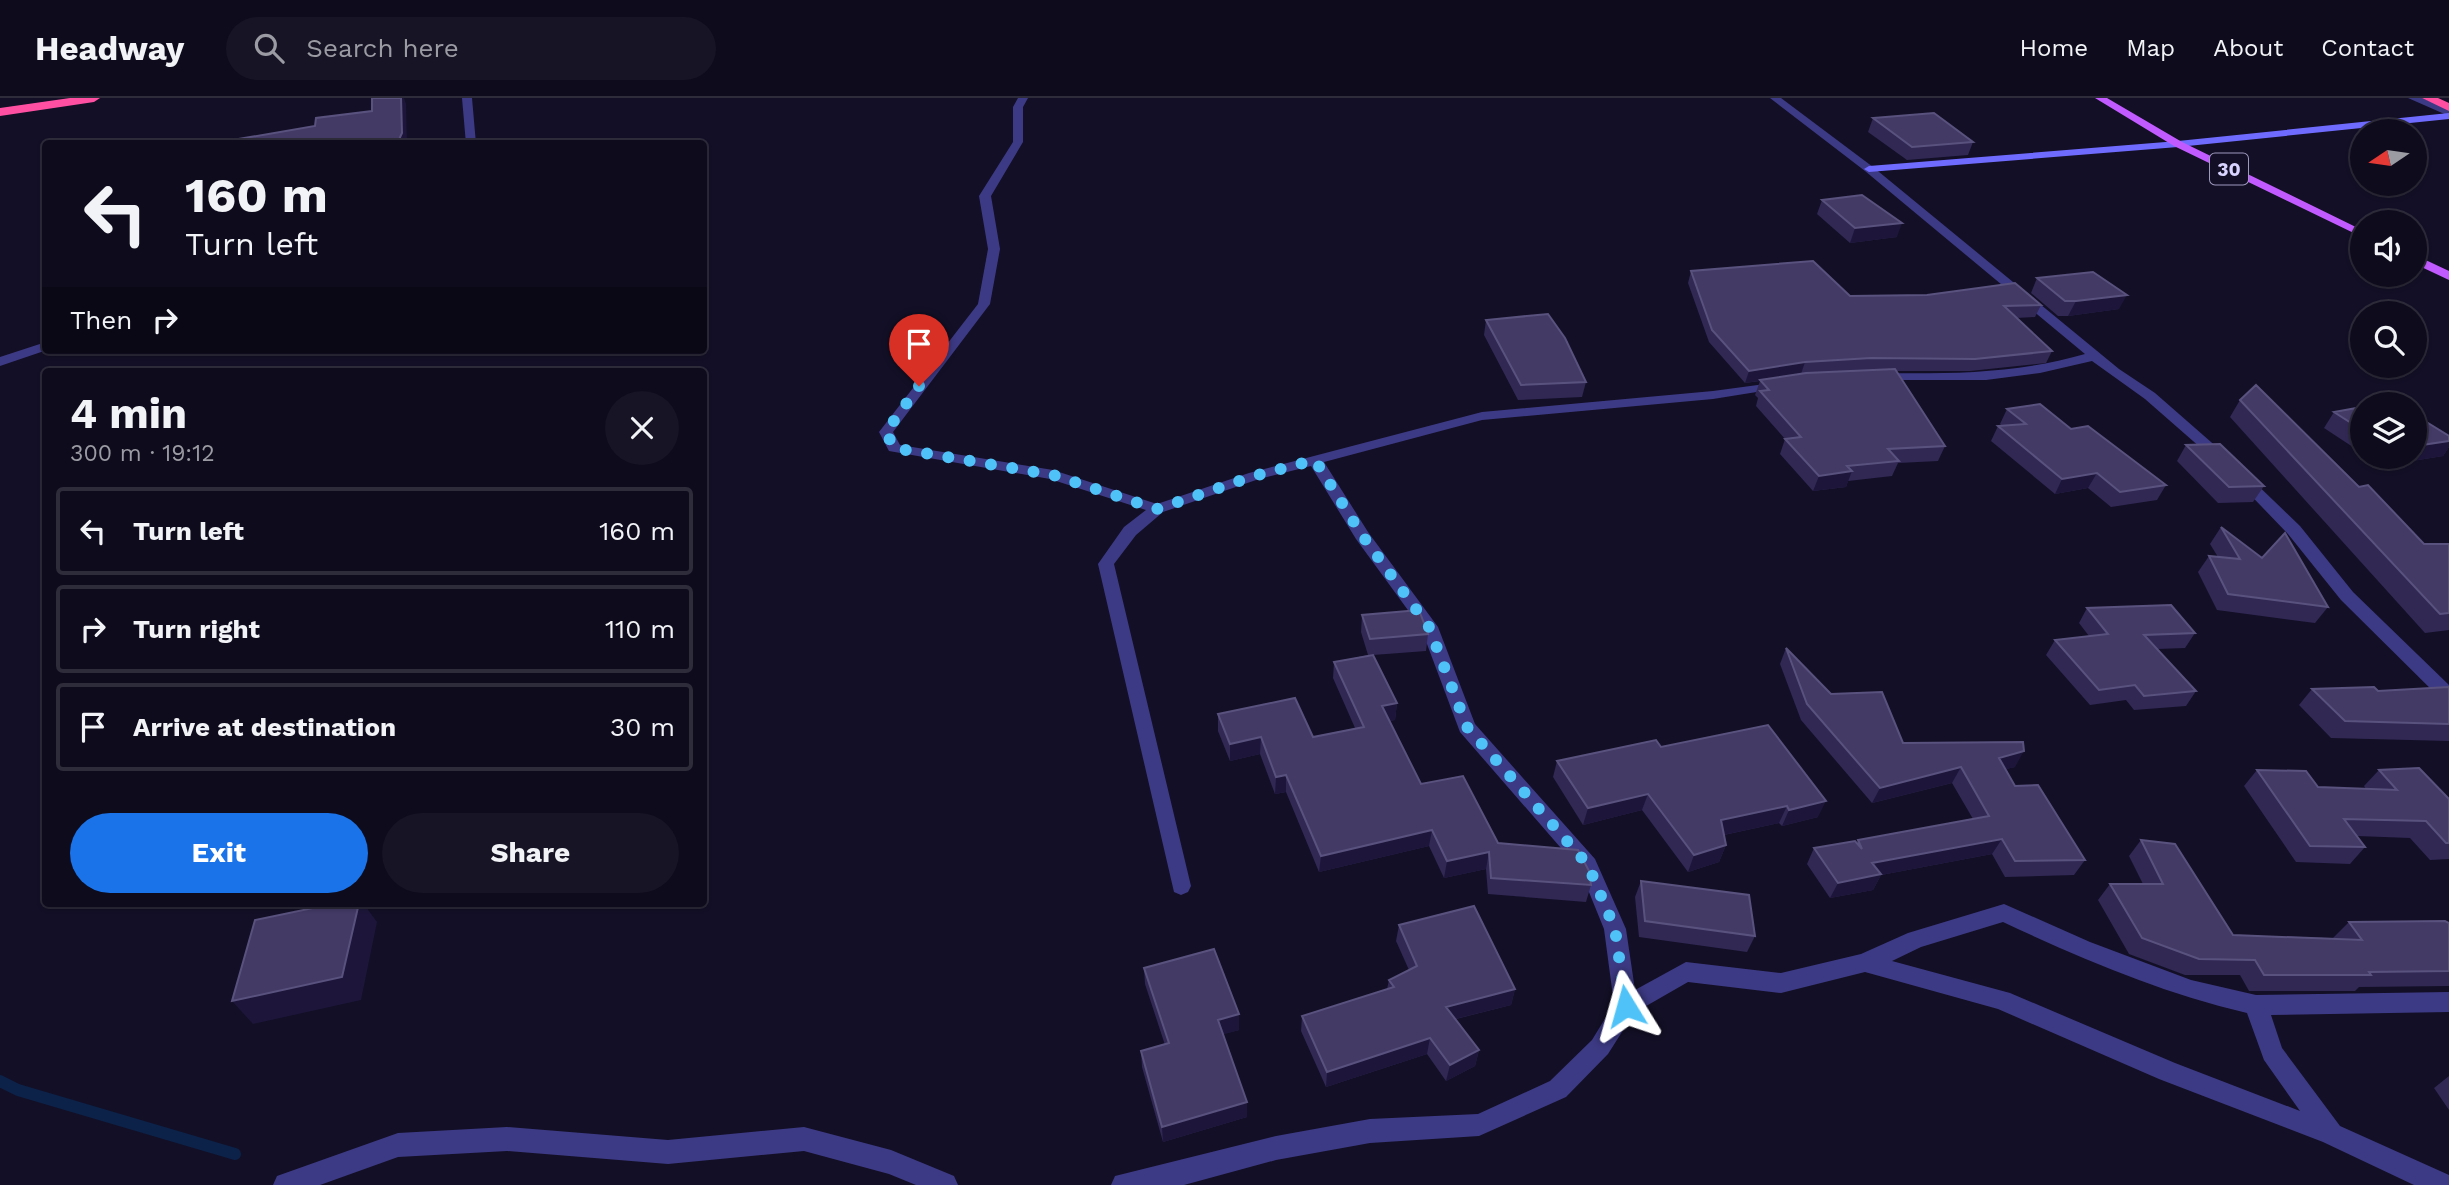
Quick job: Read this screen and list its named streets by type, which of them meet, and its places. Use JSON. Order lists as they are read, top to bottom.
{
  "streets": {
    "main road": ["30"]
  },
  "north": "left",
  "page": {
    "header": "Headway",
    "search": "Search here",
    "nav": [
      "Home",
      "Map",
      "About",
      "Contact"
    ],
    "turn": ["160 m", "Turn left"],
    "then": "Then",
    "heading": ["4 min", "300 m · 19:12"],
    "list": [
      {
        "name": "Turn left",
        "value": "160 m"
      },
      {
        "name": "Turn right",
        "value": "110 m"
      },
      {
        "name": "Arrive at destination",
        "value": "30 m"
      }
    ],
    "buttons": ["Exit", "Share"]
  }
}
